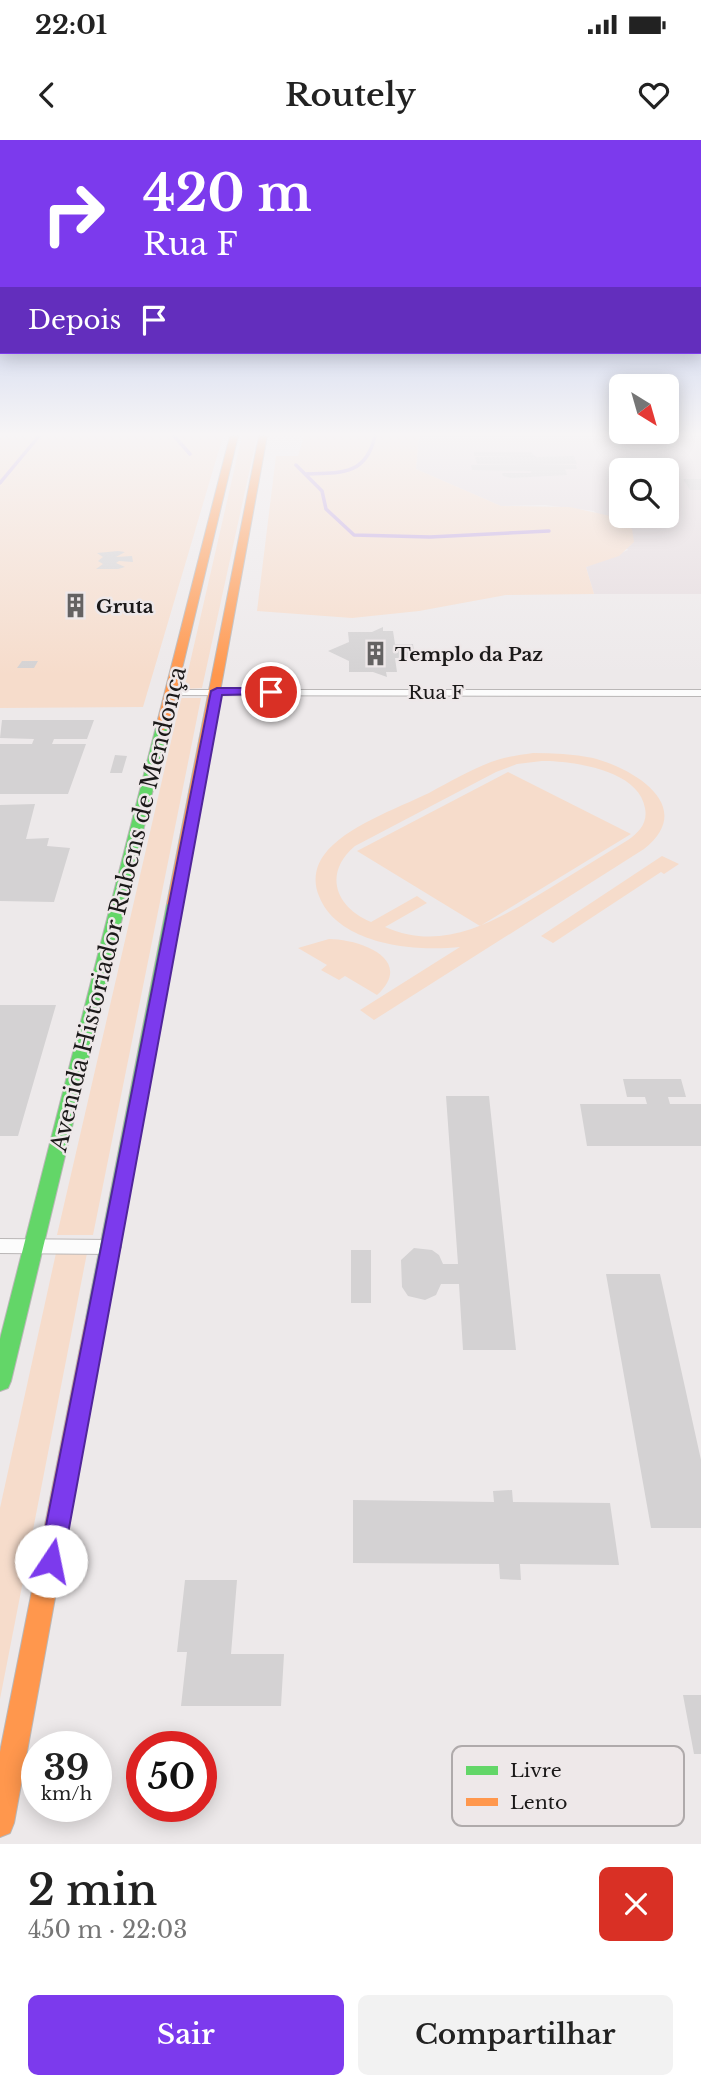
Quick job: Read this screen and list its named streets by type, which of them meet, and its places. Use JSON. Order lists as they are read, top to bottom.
{
  "streets": {
    "main road": ["Avenida Historiador Rubens de Mendonça"],
    "street": ["Rua F"]
  },
  "crossings": [
    ["Rua F", "Avenida Historiador Rubens de Mendonça"]
  ],
  "places": {
    "building": ["Gruta", "Templo da Paz"]
  },
  "legend": ["Livre", "Lento"],
  "north": "bottom right",
  "page": {
    "status": "22:01",
    "header": "Routely",
    "turn": ["420 m", "Rua F"],
    "then": "Depois",
    "speed": "39 km/h",
    "limit": "50",
    "heading": ["2 min", "450 m · 22:03"],
    "buttons": ["Sair", "Compartilhar"]
  }
}
